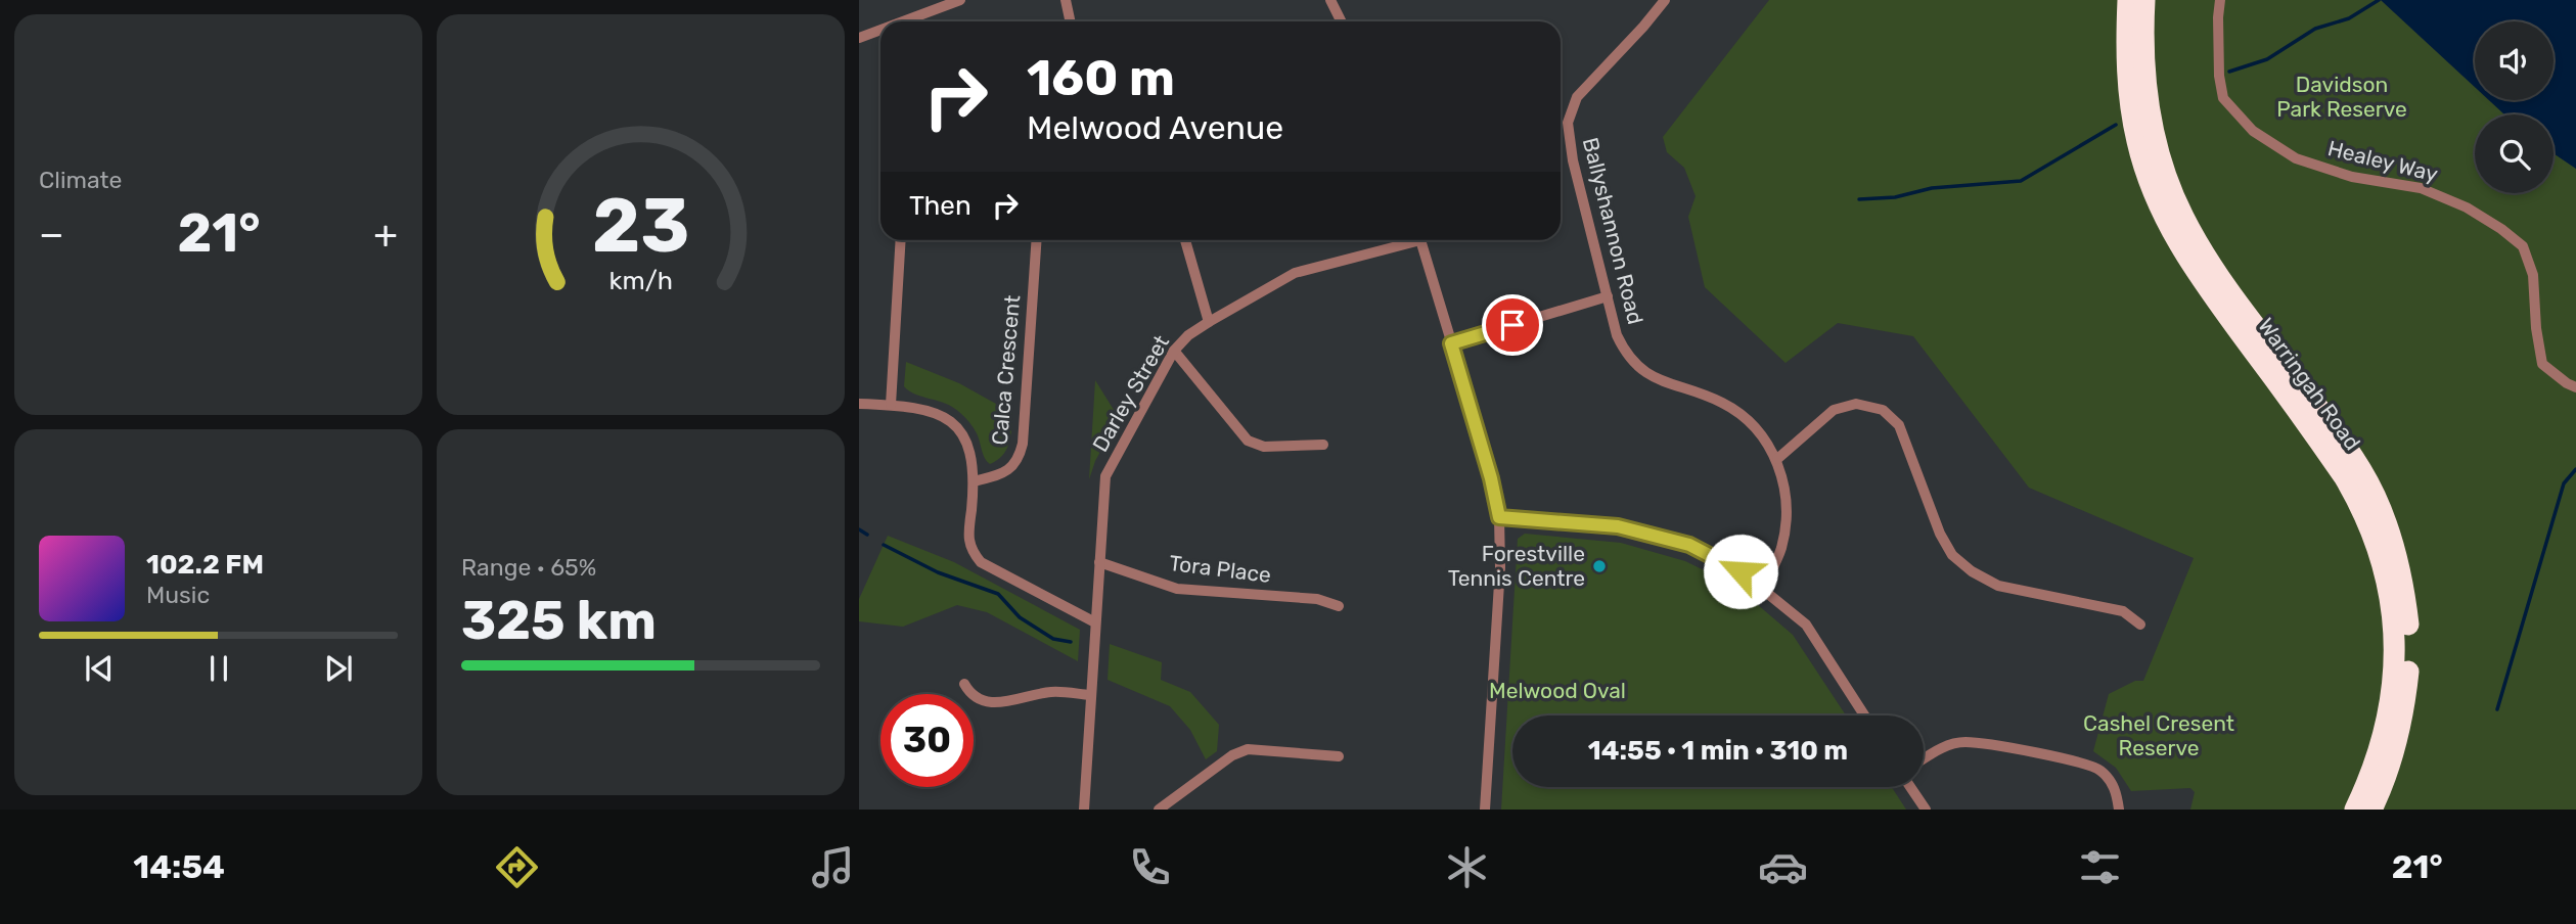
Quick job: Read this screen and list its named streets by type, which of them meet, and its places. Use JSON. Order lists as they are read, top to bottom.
{
  "streets": {
    "highway": ["Warringah Road"],
    "street": [
      "Healey Way",
      "Ballyshannon Road",
      "Calca Crescent",
      "Darley Street",
      "Tora Place"
    ]
  },
  "crossings": [
    ["Darley Street", "Tora Place"]
  ],
  "parks": ["Davidson Park Reserve", "Melwood Oval", "Cashel Cresent Reserve"],
  "places": ["Forestville Tennis Centre"],
  "page": {
    "tile": [
      "Climate",
      ["Range · 65%", "325 km"]
    ],
    "turn": ["160 m", "Melwood Avenue"],
    "then": "Then",
    "heat": ["−", "21°", "+"],
    "song": ["102.2 FM", "Music"],
    "limit": "30",
    "trip": "14:55 · 1 min · 310 m",
    "tabs": ["14:54", "21°"],
    "gauge": ["23", "km/h"]
  }
}
